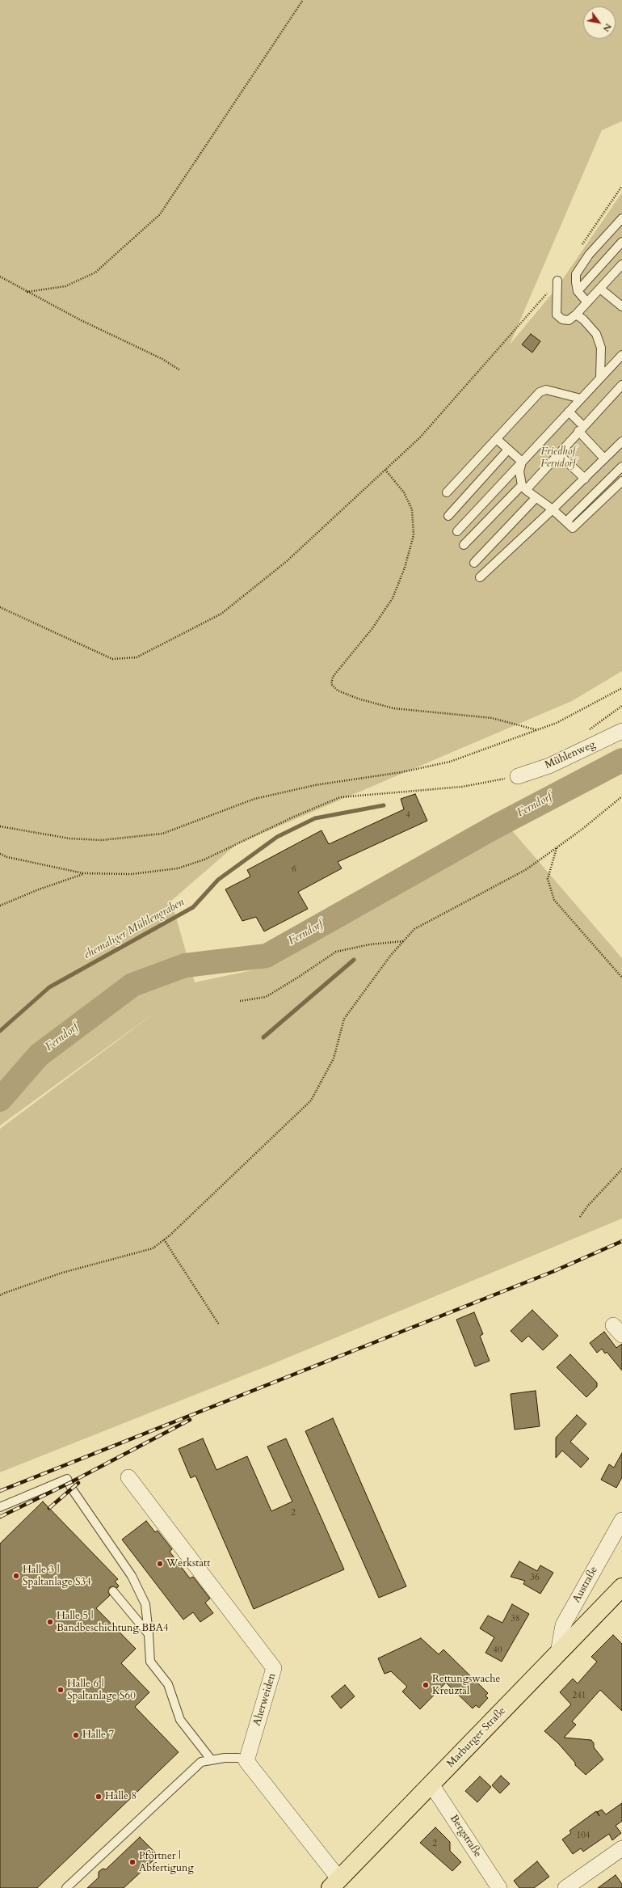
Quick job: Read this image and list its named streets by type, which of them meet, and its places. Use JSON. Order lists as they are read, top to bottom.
{
  "streets": {
    "main road": ["Marburger Straße"],
    "street": [
      "Mühlenweg",
      "Austraße",
      "Aherweiden",
      "Bergstraße"
    ]
  },
  "crossings": [
    ["Austraße", "Marburger Straße"],
    ["Marburger Straße", "Bergstraße"]
  ],
  "water": ["Ferndorf", "ehemaliger Mühlengraben"],
  "parks": ["Friedhof Ferndorf"],
  "places": [
    "Werkstatt",
    "Halle 3 | Spaltanlage S34",
    "Halle 5 | Bandbeschichtung BBA4",
    "Rettungswache Kreuztal",
    "Halle 6 | Spaltanlage S60",
    "Halle 7",
    "Halle 8",
    "Pförtner | Abfertigung"
  ],
  "house_numbers": [
    "4",
    "6",
    "2",
    "36",
    "38",
    "40",
    "241",
    "104",
    "2"
  ],
  "north": "bottom right"
}
